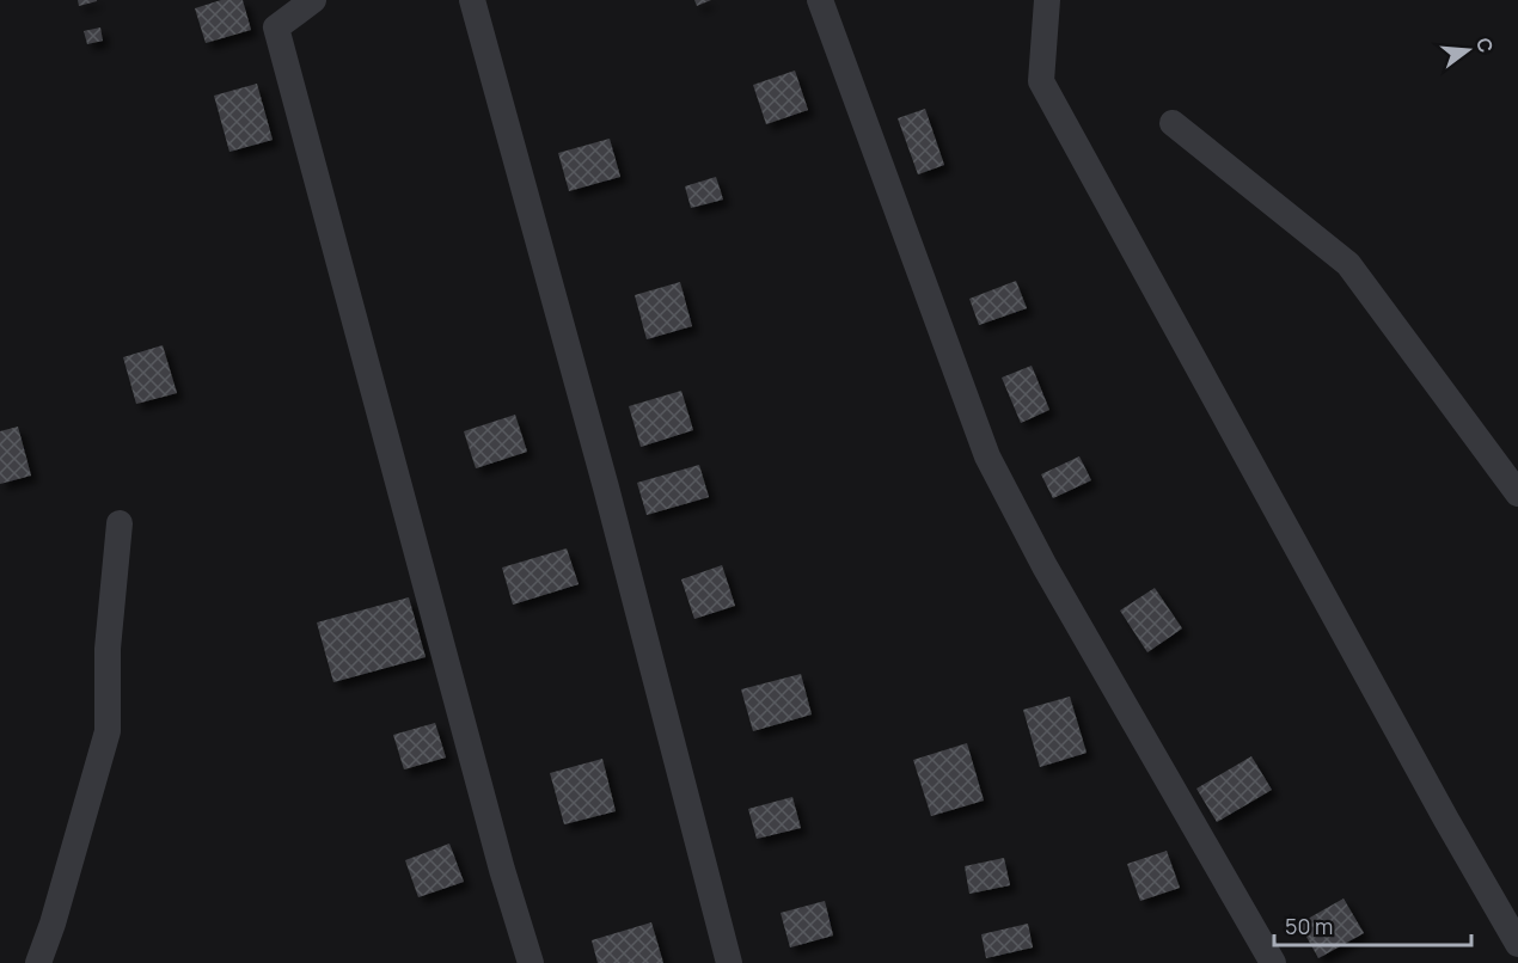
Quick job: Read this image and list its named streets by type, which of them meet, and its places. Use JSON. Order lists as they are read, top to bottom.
{
  "scale_bar": "50 m",
  "north": "right"
}
